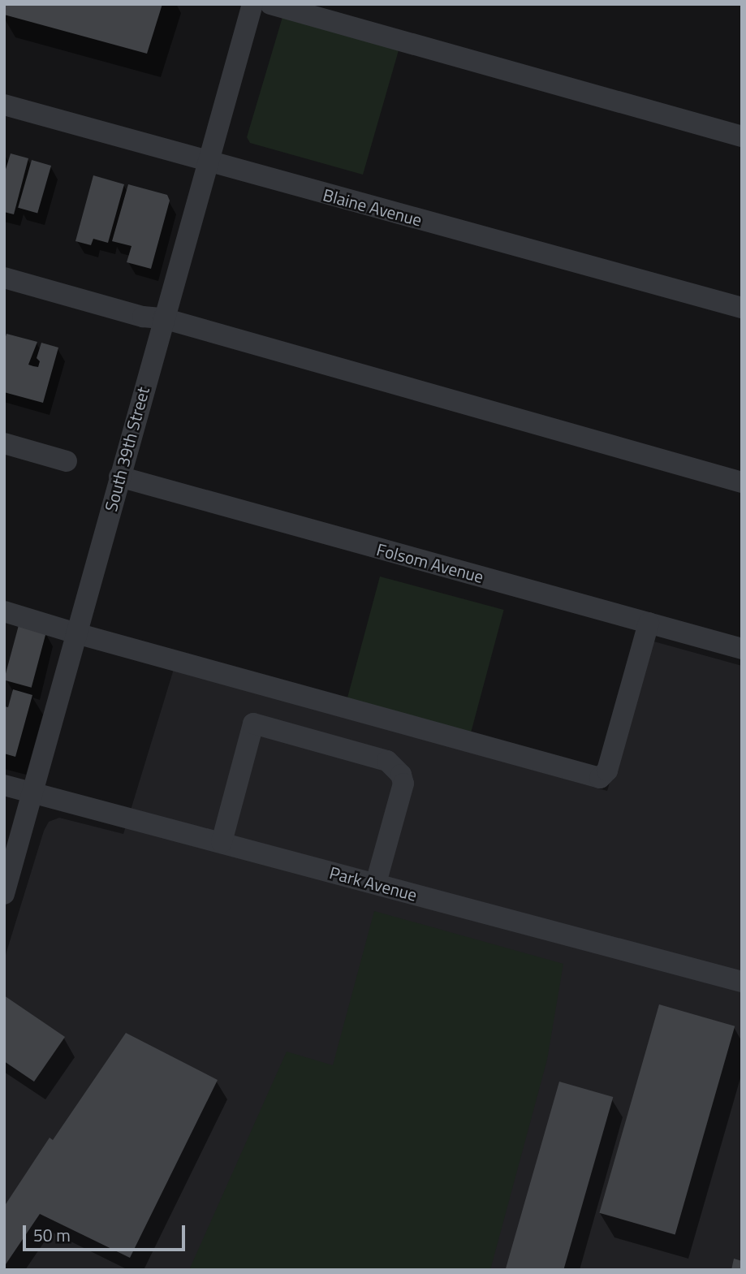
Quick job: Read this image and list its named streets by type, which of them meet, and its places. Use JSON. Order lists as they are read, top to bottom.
{
  "streets": {
    "street": [
      "Blaine Avenue",
      "South 39th Street",
      "Folsom Avenue",
      "Park Avenue"
    ]
  },
  "crossings": [
    ["Blaine Avenue", "South 39th Street"],
    ["South 39th Street", "Folsom Avenue"],
    ["South 39th Street", "Park Avenue"]
  ],
  "scale_bar": "50 m"
}
